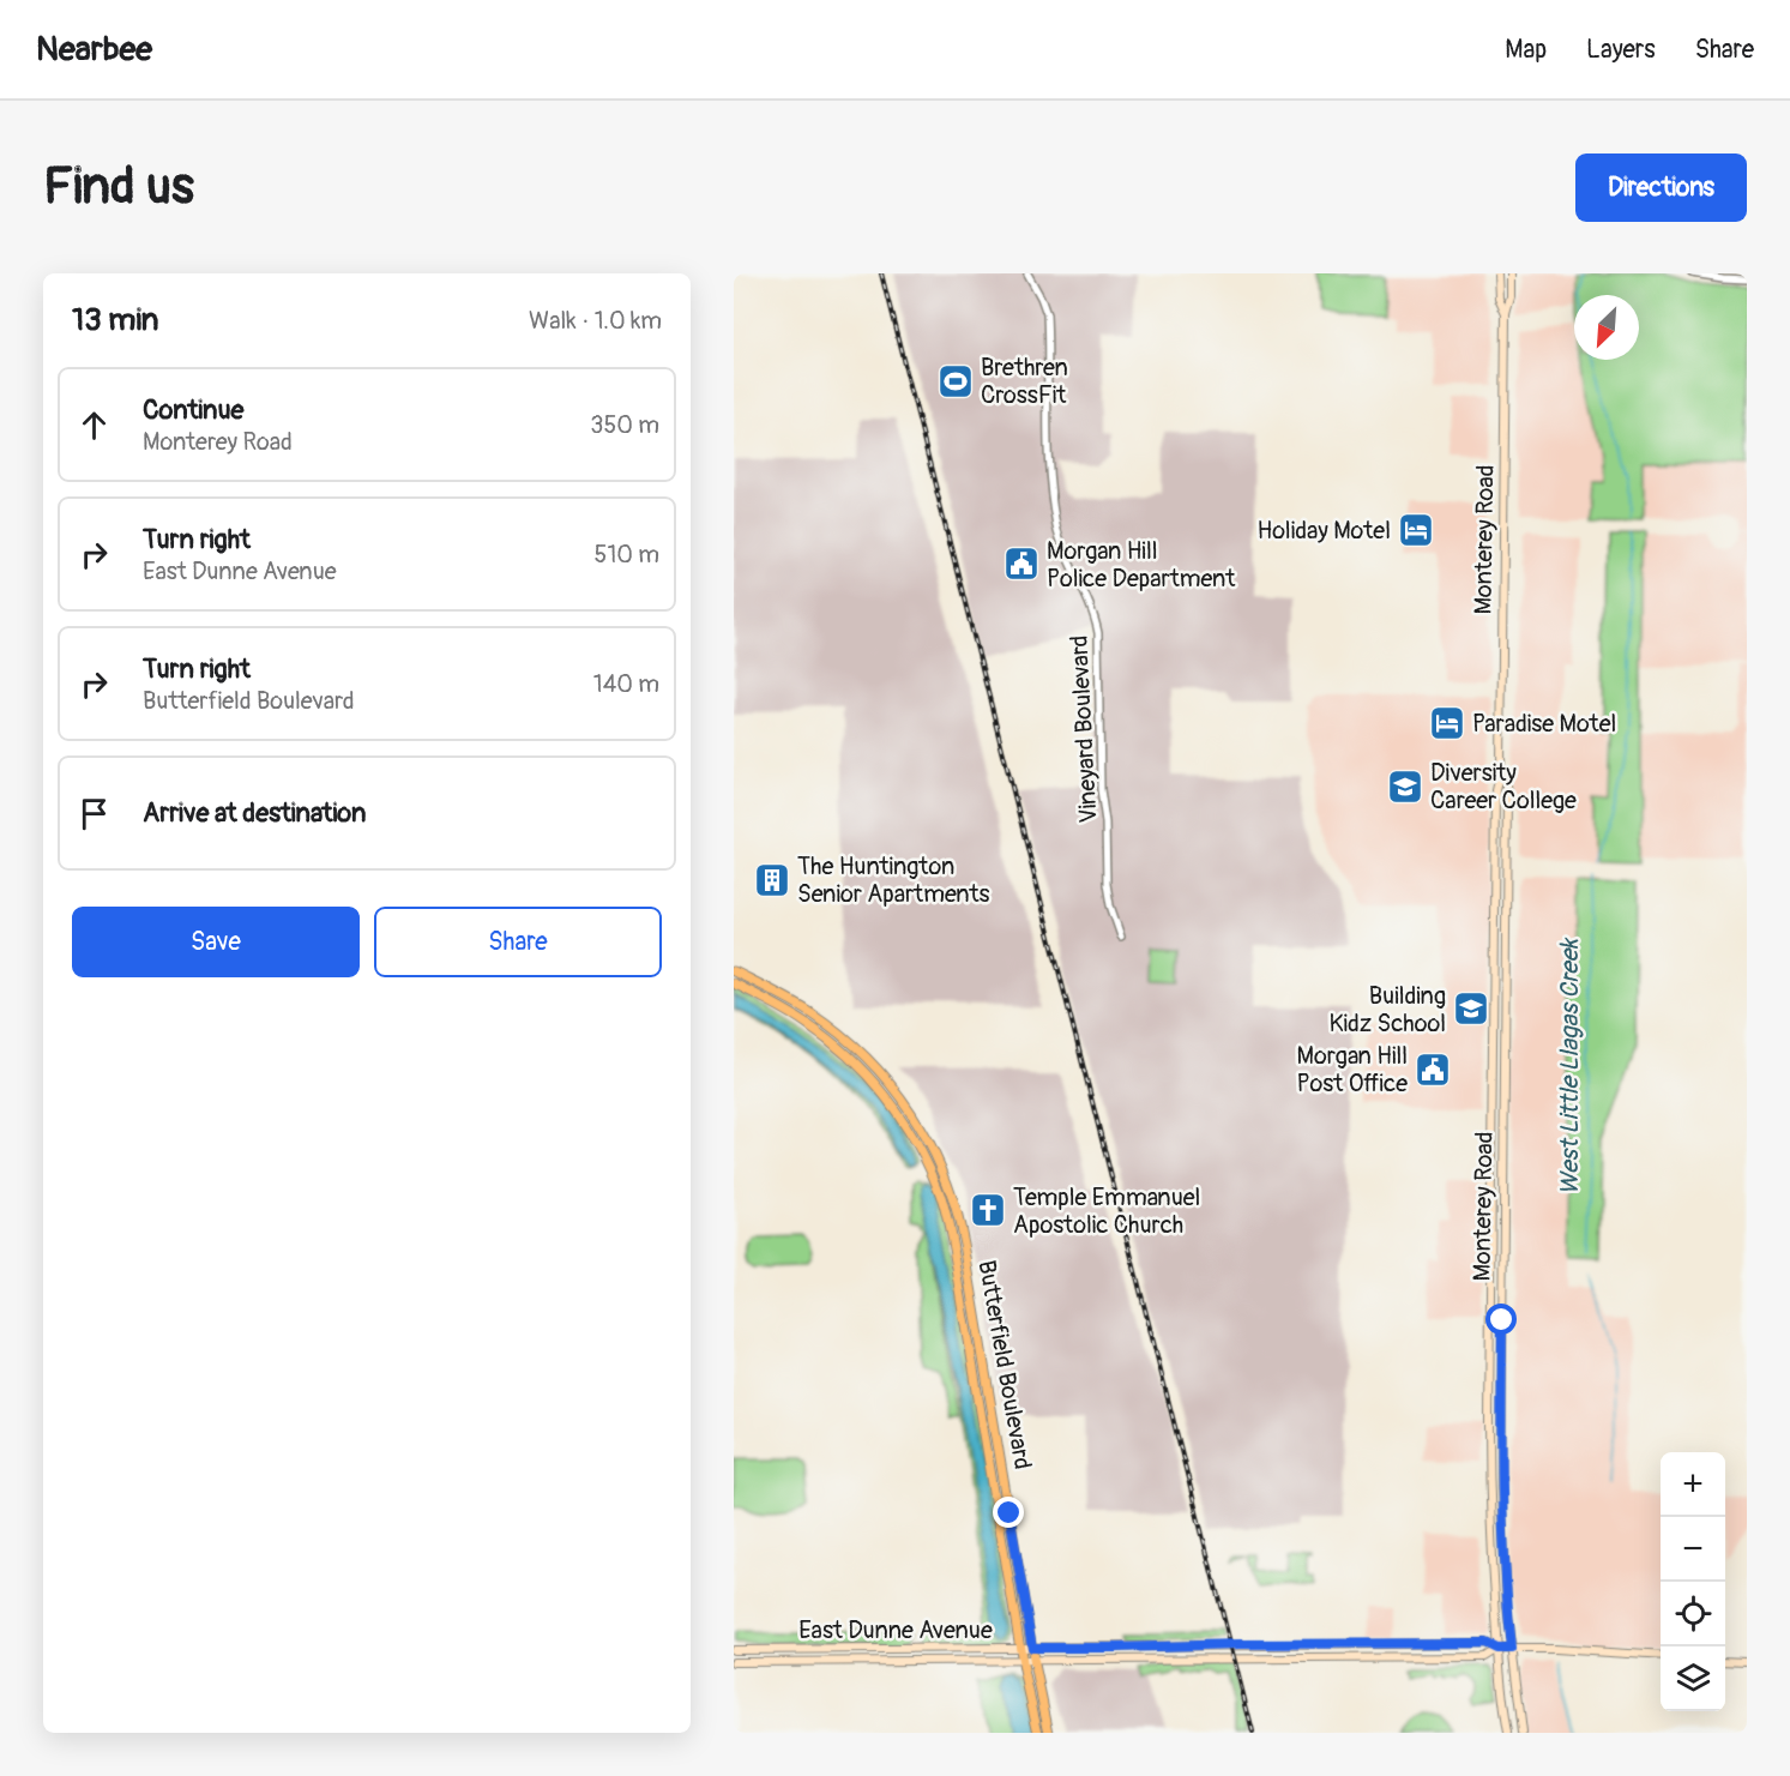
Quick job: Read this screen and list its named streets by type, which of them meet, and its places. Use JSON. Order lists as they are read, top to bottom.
{
  "streets": {
    "main road": ["Monterey Road", "Butterfield Boulevard", "East Dunne Avenue"],
    "street": ["Vineyard Boulevard"]
  },
  "crossings": [
    ["Monterey Road", "East Dunne Avenue"],
    ["Butterfield Boulevard", "East Dunne Avenue"]
  ],
  "water": ["West Little Llagas Creek"],
  "places": {
    "sports": ["Brethren CrossFit"],
    "hotel": ["Holiday Motel", "Paradise Motel"],
    "public building": ["Morgan Hill Police Department", "Morgan Hill Post Office"],
    "school or university": ["Diversity Career College", "Building Kidz School"],
    "building": ["The Huntington Senior Apartments"],
    "church": ["Temple Emmanuel Apostolic Church"]
  },
  "north": "bottom left",
  "page": {
    "header": "Nearbee",
    "nav": ["Map", "Layers", "Share"],
    "buttons": [
      "Directions",
      ["Save", "Share"]
    ],
    "title": "Find us",
    "heading": ["13 min", "Walk · 1.0 km"],
    "list": [
      ["Continue", "Monterey Road", "350 m"],
      ["Turn right", "East Dunne Avenue", "510 m"],
      ["Turn right", "Butterfield Boulevard", "140 m"],
      "Arrive at destination"
    ],
    "map_buttons": ["+", "−"]
  }
}
